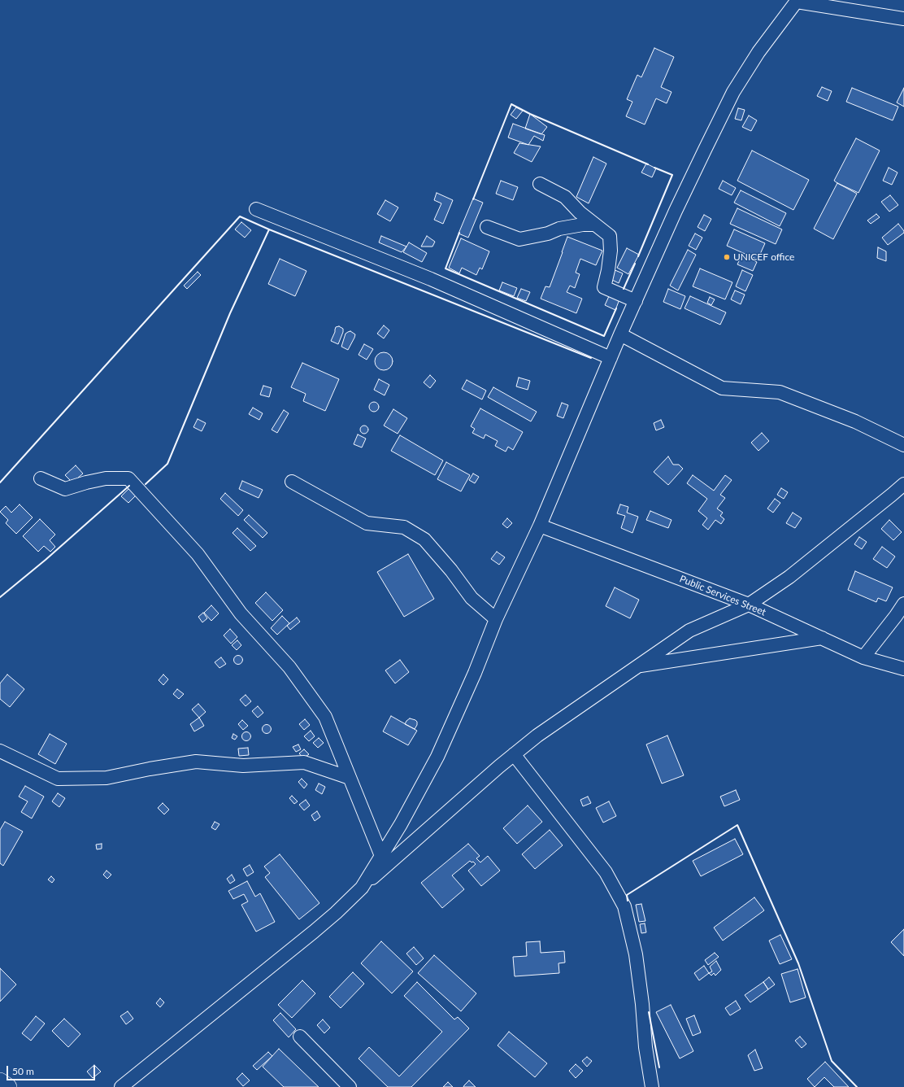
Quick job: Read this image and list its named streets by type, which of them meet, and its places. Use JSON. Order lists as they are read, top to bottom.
{
  "streets": {
    "street": ["Public Services Street"]
  },
  "places": ["UNICEF office"],
  "scale_bar": "50 m"
}
